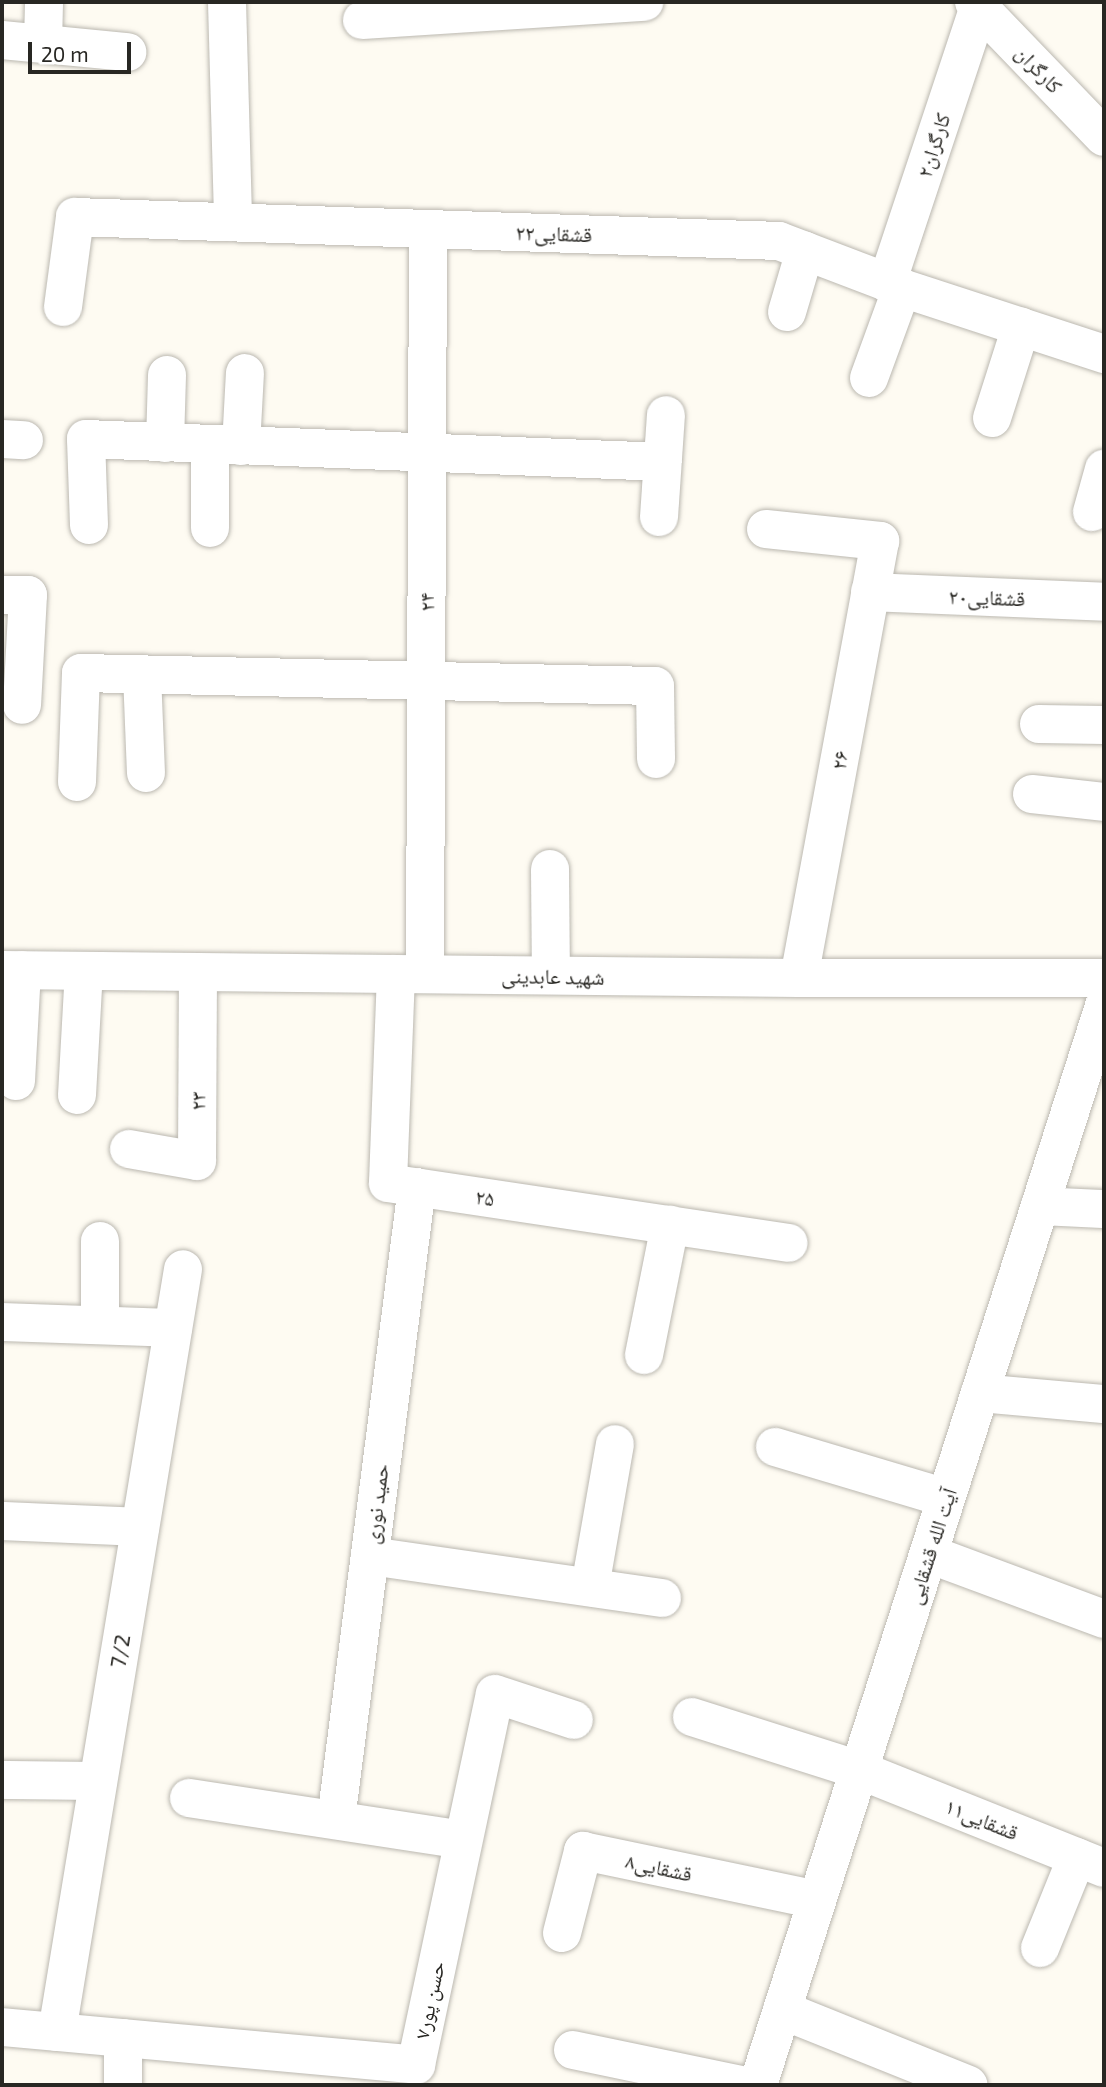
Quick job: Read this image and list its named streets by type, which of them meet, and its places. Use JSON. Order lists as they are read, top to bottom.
{
  "streets": {
    "street": [
      "کارگران",
      "کارگران۲",
      "۲۲قشقایی",
      "۲۰قشقایی",
      "۲۴",
      "۲۶",
      "شهید عابدینی",
      "۲۳",
      "۲۵",
      "حمید نوری",
      "آیت الله قشقایی",
      "7/2",
      "۱۱قشقایی",
      "۸قشقایی",
      "حسن پور۷"
    ]
  },
  "crossings": [
    ["کارگران", "کارگران۲"],
    ["کارگران۲", "۲۲قشقایی"],
    ["۲۲قشقایی", "۲۴"],
    ["۲۰قشقایی", "۲۶"],
    ["۲۴", "شهید عابدینی"],
    ["۲۴", "۲۵"],
    ["۲۶", "شهید عابدینی"],
    ["شهید عابدینی", "۲۳"],
    ["شهید عابدینی", "۲۵"],
    ["۲۵", "حمید نوری"],
    ["آیت الله قشقایی", "۱۱قشقایی"],
    ["آیت الله قشقایی", "۸قشقایی"],
    ["7/2", "حسن پور۷"]
  ],
  "scale_bar": "20 m"
}
